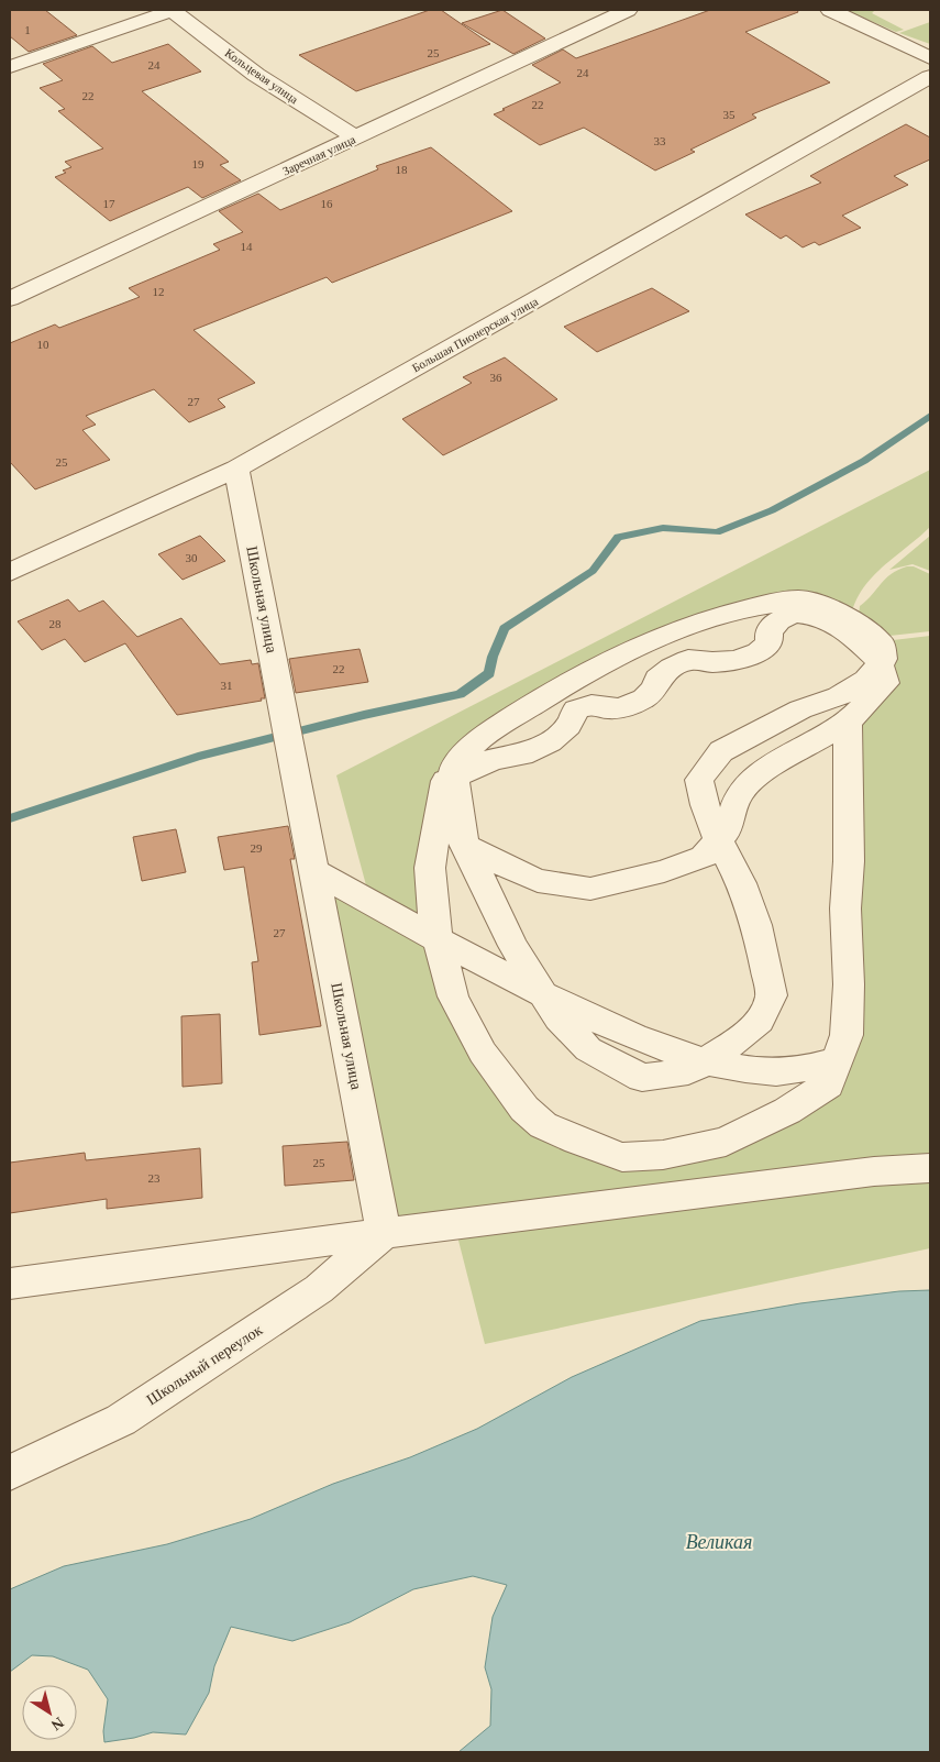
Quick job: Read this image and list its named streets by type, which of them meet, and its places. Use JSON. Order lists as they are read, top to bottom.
{
  "streets": {
    "street": [
      "Кольцевая улица",
      "Заречная улица",
      "Большая Пионерская улица",
      "Школьная улица",
      "Школьный переулок"
    ]
  },
  "crossings": [
    ["Кольцевая улица", "Заречная улица"],
    ["Большая Пионерская улица", "Школьная улица"],
    ["Школьная улица", "Школьный переулок"]
  ],
  "water": ["Великая"],
  "house_numbers": [
    "1",
    "25",
    "24",
    "24",
    "22",
    "22",
    "35",
    "33",
    "19",
    "18",
    "17",
    "16",
    "14",
    "12",
    "10",
    "36",
    "27",
    "25",
    "30",
    "28",
    "22",
    "31",
    "29",
    "27",
    "25",
    "23"
  ],
  "north": "bottom right"
}
